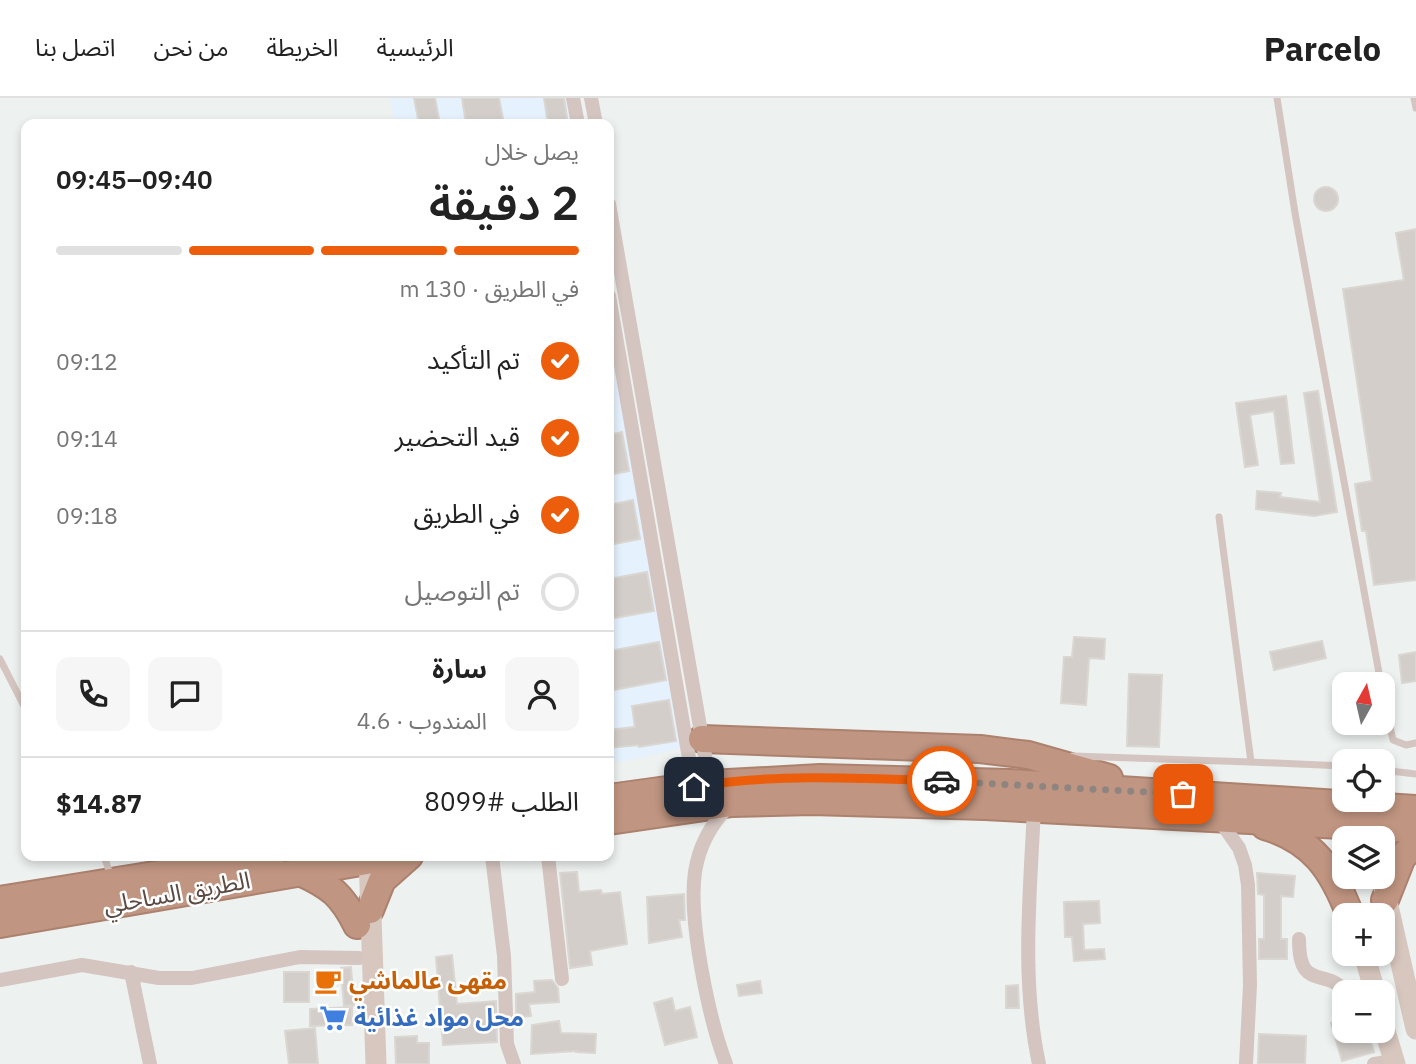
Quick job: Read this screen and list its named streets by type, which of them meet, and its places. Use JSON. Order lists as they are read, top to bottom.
{
  "streets": {
    "highway": ["الطريق الساحلي"]
  },
  "places": {
    "cafe": ["مقهى عالماشي"],
    "supermarket": ["محل مواد غذائية"]
  },
  "north": "top",
  "page": {
    "header": "Parcelo",
    "nav": [
      "الرئيسية",
      "الخريطة",
      "من نحن",
      "اتصل بنا"
    ],
    "heading": ["2 دقيقة", "يصل خلال", "09:40–09:45"],
    "panel": [
      "سارة",
      "المندوب · 4.6",
      "الطلب #8099",
      "$14.87"
    ],
    "bar": "في الطريق · 130 m",
    "list": [
      ["تم التأكيد", "09:12"],
      ["قيد التحضير", "09:14"],
      ["في الطريق", "09:18"],
      "تم التوصيل"
    ],
    "map_buttons": ["+", "−"]
  }
}
